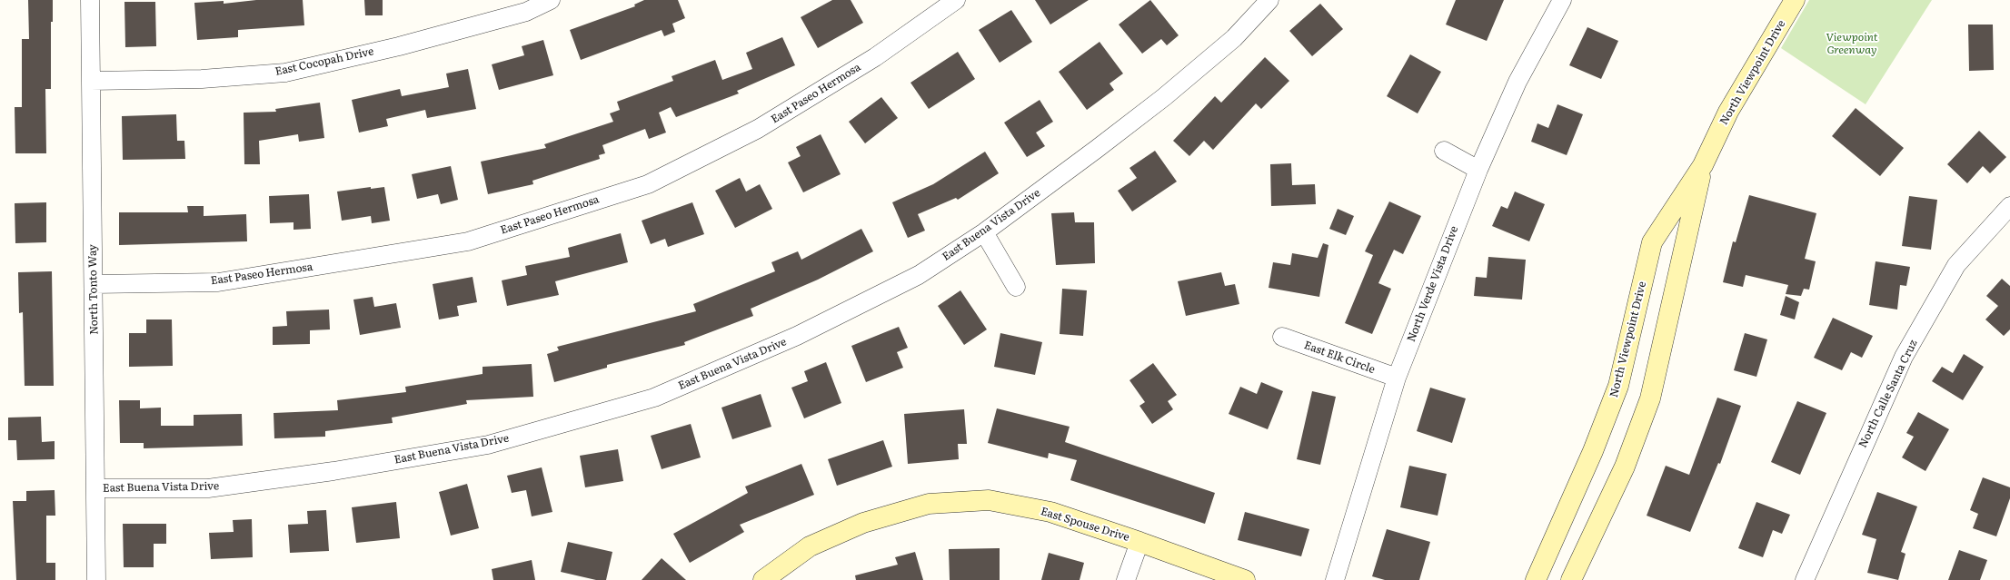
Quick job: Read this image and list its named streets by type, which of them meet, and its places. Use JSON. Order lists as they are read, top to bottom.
{
  "streets": {
    "street": [
      "East Cocopah Drive",
      "North Viewpoint Drive",
      "East Paseo Hermosa",
      "East Buena Vista Drive",
      "North Verde Vista Drive",
      "North Tonto Way",
      "East Elk Circle",
      "North Calle Santa Cruz",
      "East Spouse Drive"
    ]
  },
  "crossings": [
    ["East Cocopah Drive", "North Tonto Way"],
    ["East Paseo Hermosa", "North Tonto Way"],
    ["East Buena Vista Drive", "North Tonto Way"],
    ["North Verde Vista Drive", "East Elk Circle"]
  ],
  "parks": ["Viewpoint Greenway"]
}
